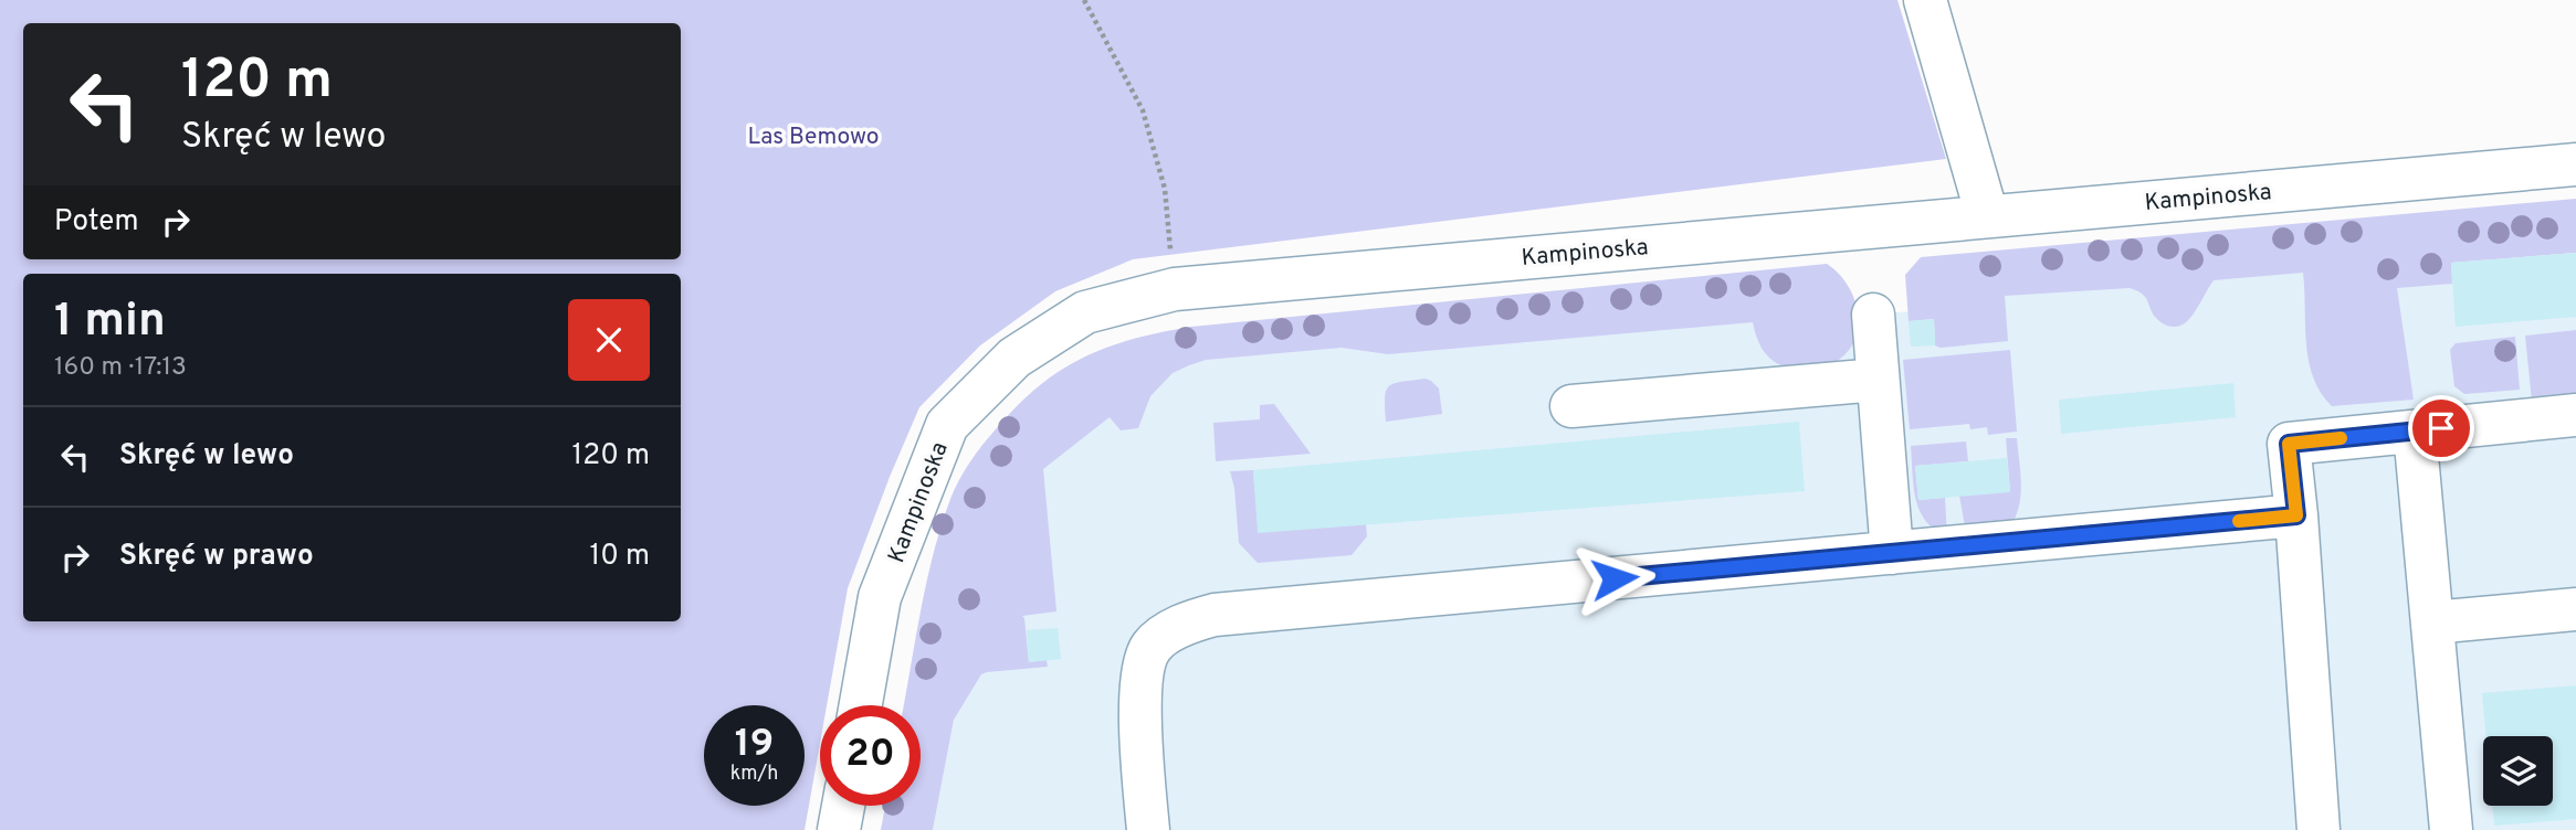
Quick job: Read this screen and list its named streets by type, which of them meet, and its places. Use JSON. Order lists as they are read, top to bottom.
{
  "streets": {
    "street": ["Kampinoska"]
  },
  "parks": ["Las Bemowo"],
  "page": {
    "turn": ["120 m", "Skręć w lewo"],
    "then": "Potem",
    "heading": ["1 min", "160 m · 17:13"],
    "list": [
      {
        "name": "Skręć w lewo",
        "value": "120 m"
      },
      {
        "name": "Skręć w prawo",
        "value": "10 m"
      }
    ],
    "speed": "19 km/h",
    "limit": "20"
  }
}
